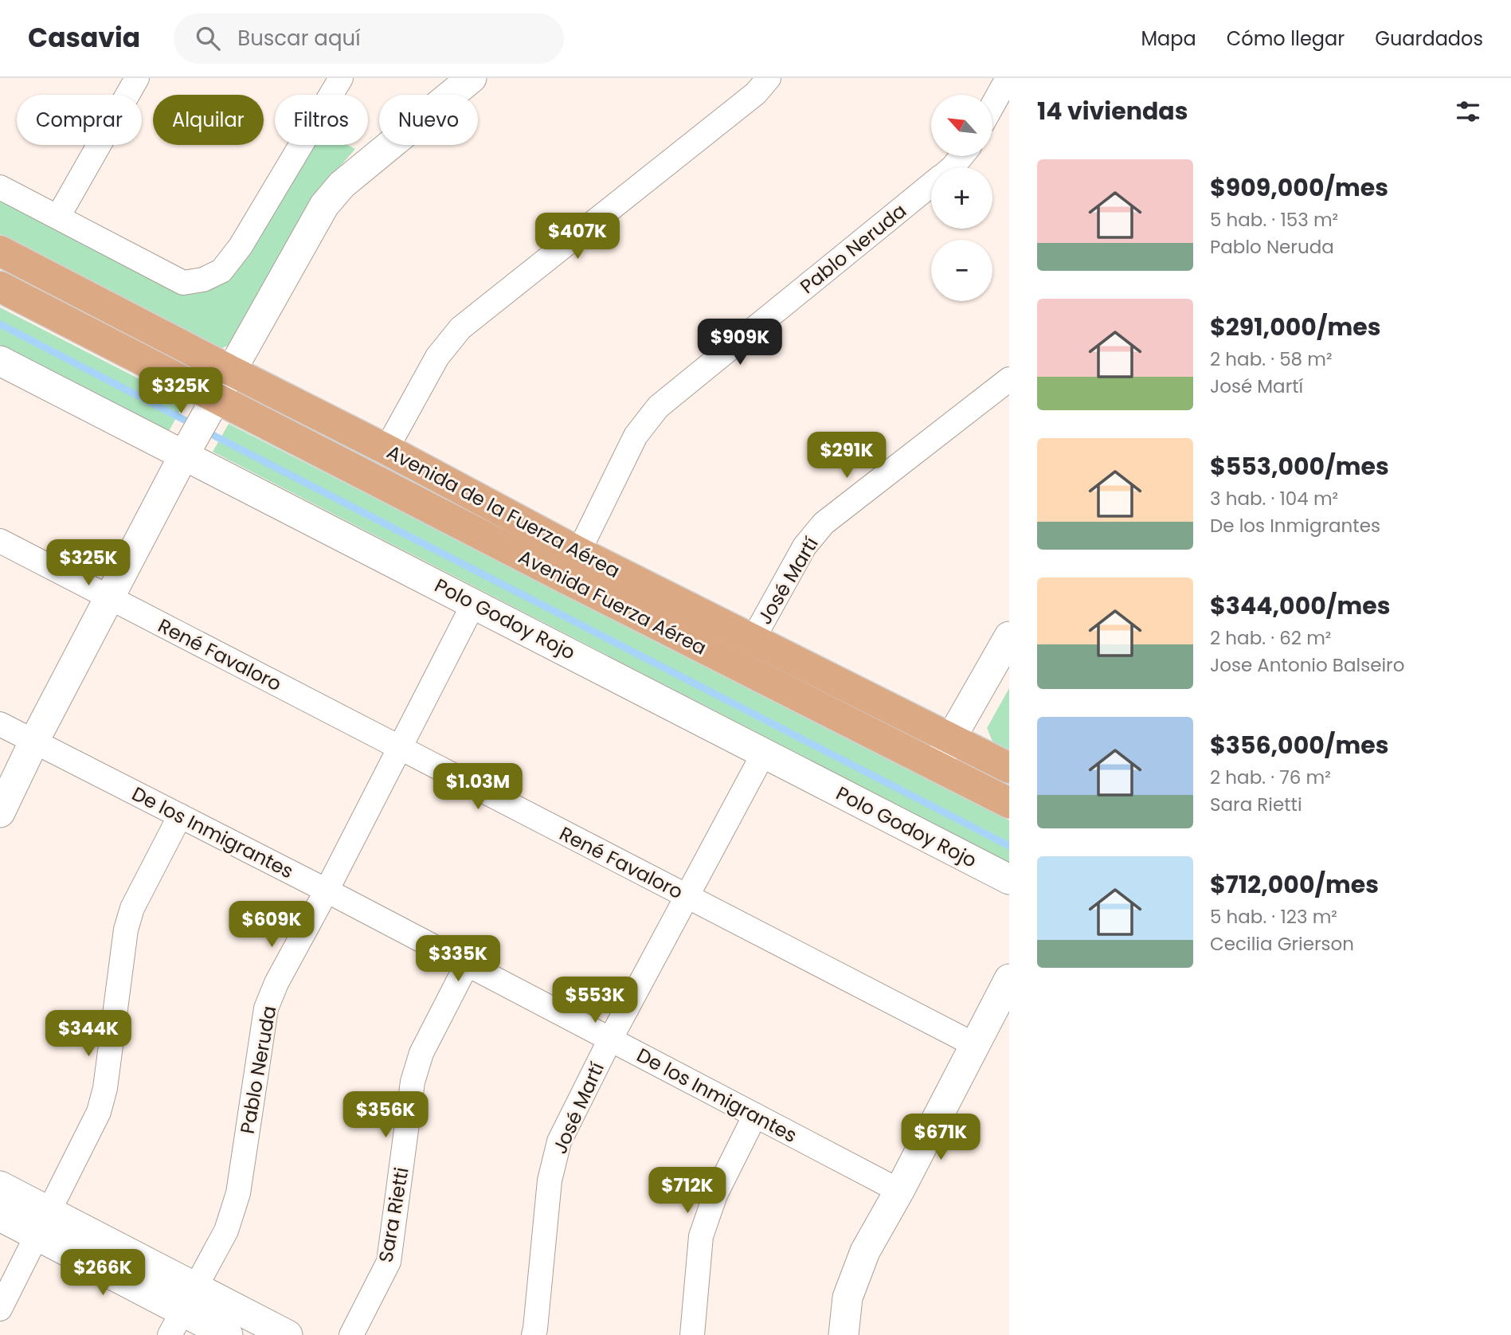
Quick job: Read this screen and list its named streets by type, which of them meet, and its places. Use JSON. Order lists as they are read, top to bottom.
{
  "streets": {
    "main road": ["Avenida de la Fuerza Aérea", "Avenida Fuerza Aérea"],
    "street": [
      "Pablo Neruda",
      "José Martí",
      "Polo Godoy Rojo",
      "René Favaloro",
      "De los Inmigrantes",
      "Sara Rietti"
    ]
  },
  "crossings": [
    ["Pablo Neruda", "Avenida de la Fuerza Aérea"],
    ["Pablo Neruda", "Avenida Fuerza Aérea"],
    ["Pablo Neruda", "Polo Godoy Rojo"],
    ["Pablo Neruda", "René Favaloro"],
    ["Pablo Neruda", "De los Inmigrantes"],
    ["Avenida de la Fuerza Aérea", "José Martí"],
    ["José Martí", "Polo Godoy Rojo"],
    ["José Martí", "René Favaloro"],
    ["José Martí", "De los Inmigrantes"],
    ["De los Inmigrantes", "Sara Rietti"]
  ],
  "north": "top left",
  "page": {
    "header": "Casavia",
    "search": "Buscar aquí",
    "nav": ["Mapa", "Cómo llegar", "Guardados"],
    "heading": "14 viviendas",
    "map_buttons": ["+", "−"],
    "chip": [
      "Comprar",
      "Alquilar",
      "Filtros",
      "Nuevo"
    ],
    "list": [
      {
        "name": "$909,000/mes",
        "note": "5 hab. · 153 m² · Pablo Neruda"
      },
      {
        "name": "$291,000/mes",
        "note": "2 hab. · 58 m² · José Martí"
      },
      {
        "name": "$553,000/mes",
        "note": "3 hab. · 104 m² · De los Inmigrantes"
      },
      {
        "name": "$344,000/mes",
        "note": "2 hab. · 62 m² · Jose Antonio Balseiro"
      },
      {
        "name": "$356,000/mes",
        "note": "2 hab. · 76 m² · Sara Rietti"
      },
      {
        "name": "$712,000/mes",
        "note": "5 hab. · 123 m² · Cecilia Grierson"
      }
    ],
    "price": [
      "$407K",
      "$909K",
      "$325K",
      "$291K",
      "$325K",
      "$1.03M",
      "$609K",
      "$335K",
      "$553K",
      "$344K",
      "$356K",
      "$671K",
      "$712K",
      "$266K"
    ]
  }
}
